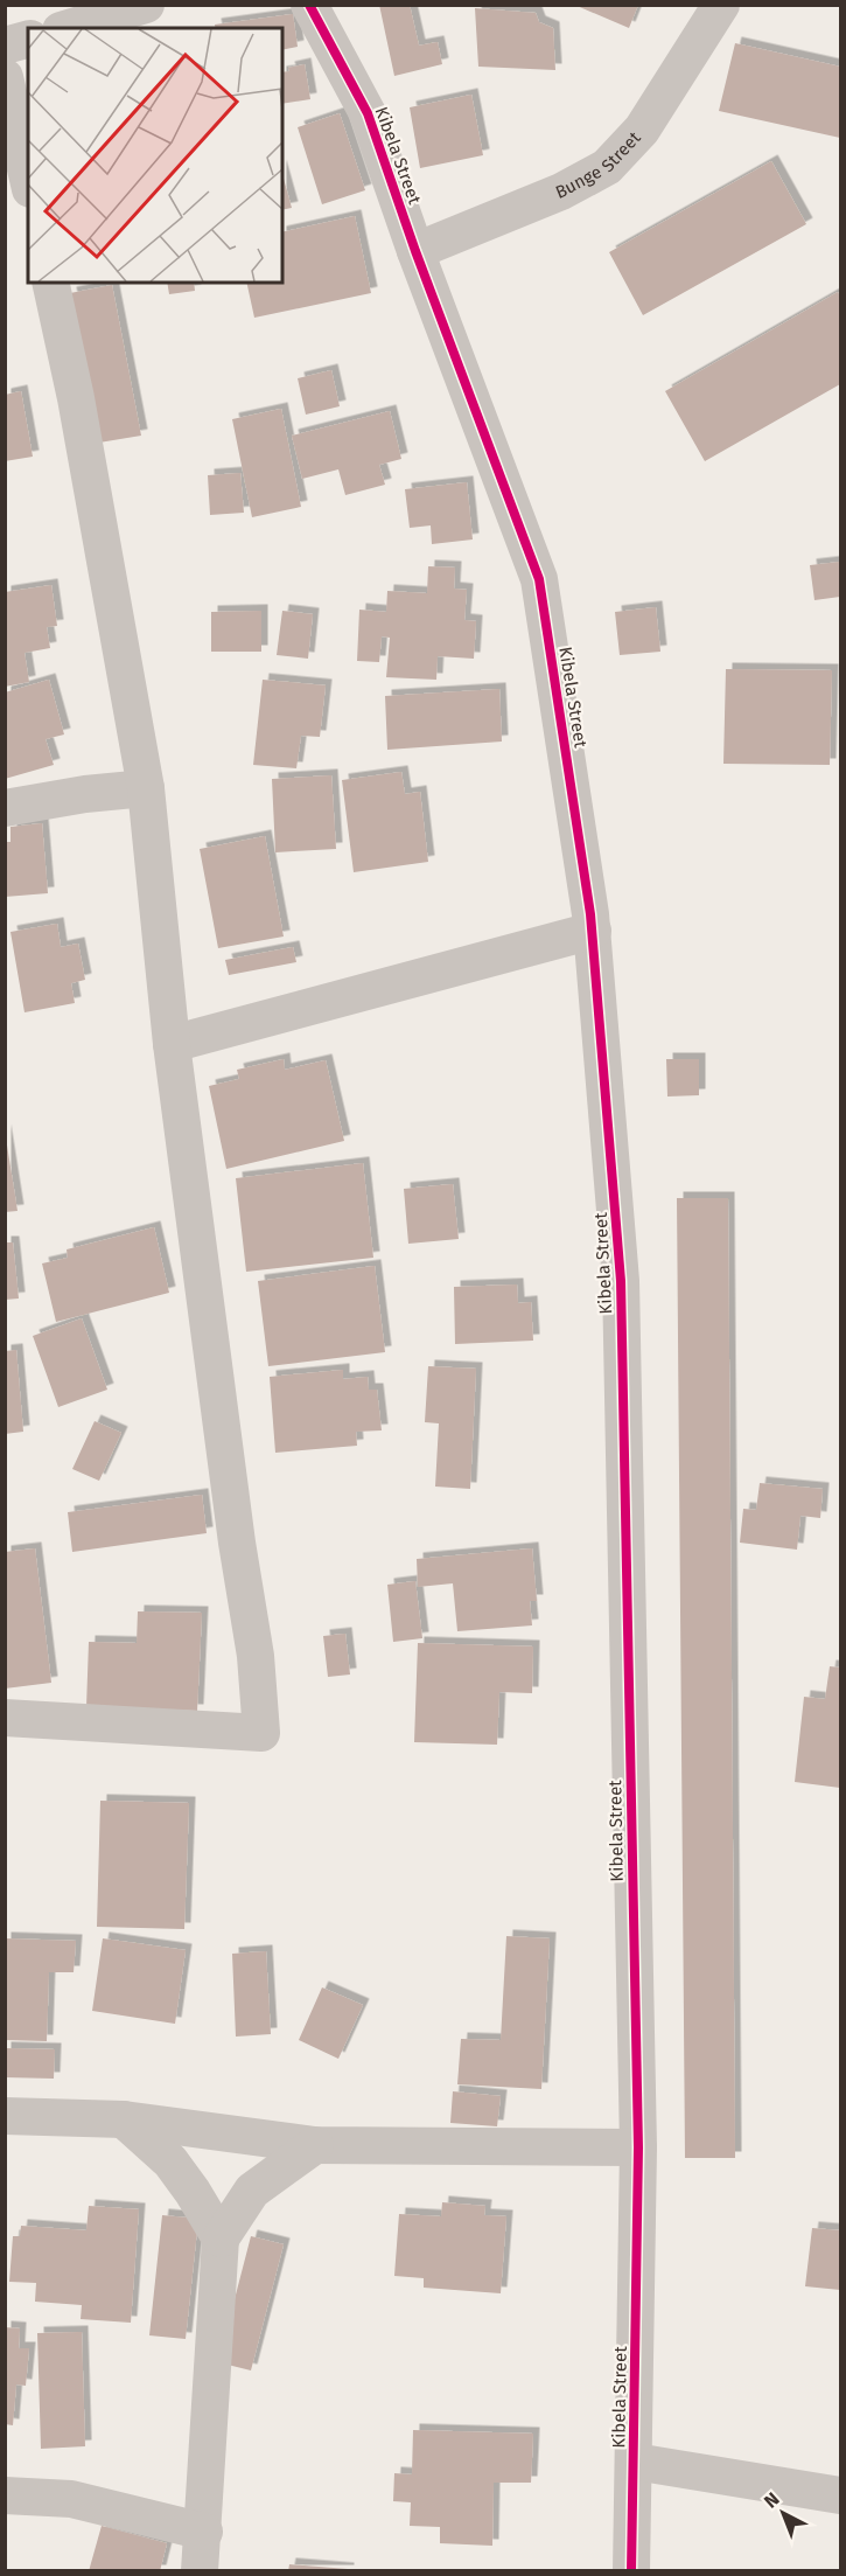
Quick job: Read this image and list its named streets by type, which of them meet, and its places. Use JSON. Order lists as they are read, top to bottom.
{
  "streets": {
    "street": ["Kibela Street", "Bunge Street"]
  },
  "crossings": [
    ["Kibela Street", "Bunge Street"]
  ],
  "north": "top left"
}
